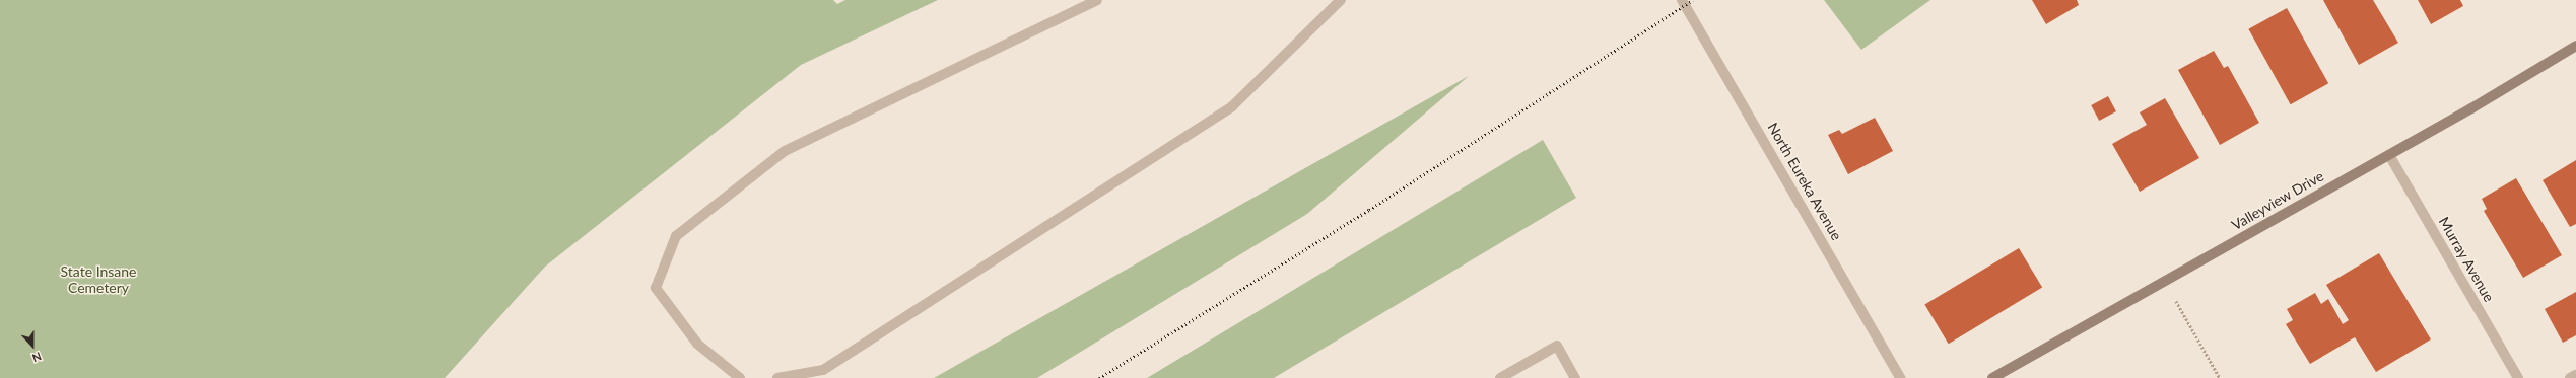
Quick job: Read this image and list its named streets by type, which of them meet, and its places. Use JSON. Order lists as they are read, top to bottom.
{
  "streets": {
    "street": ["North Eureka Avenue", "Valleyview Drive", "Murray Avenue"]
  },
  "crossings": [
    ["Valleyview Drive", "Murray Avenue"]
  ],
  "parks": ["State Insane Cemetery"],
  "north": "bottom"
}
